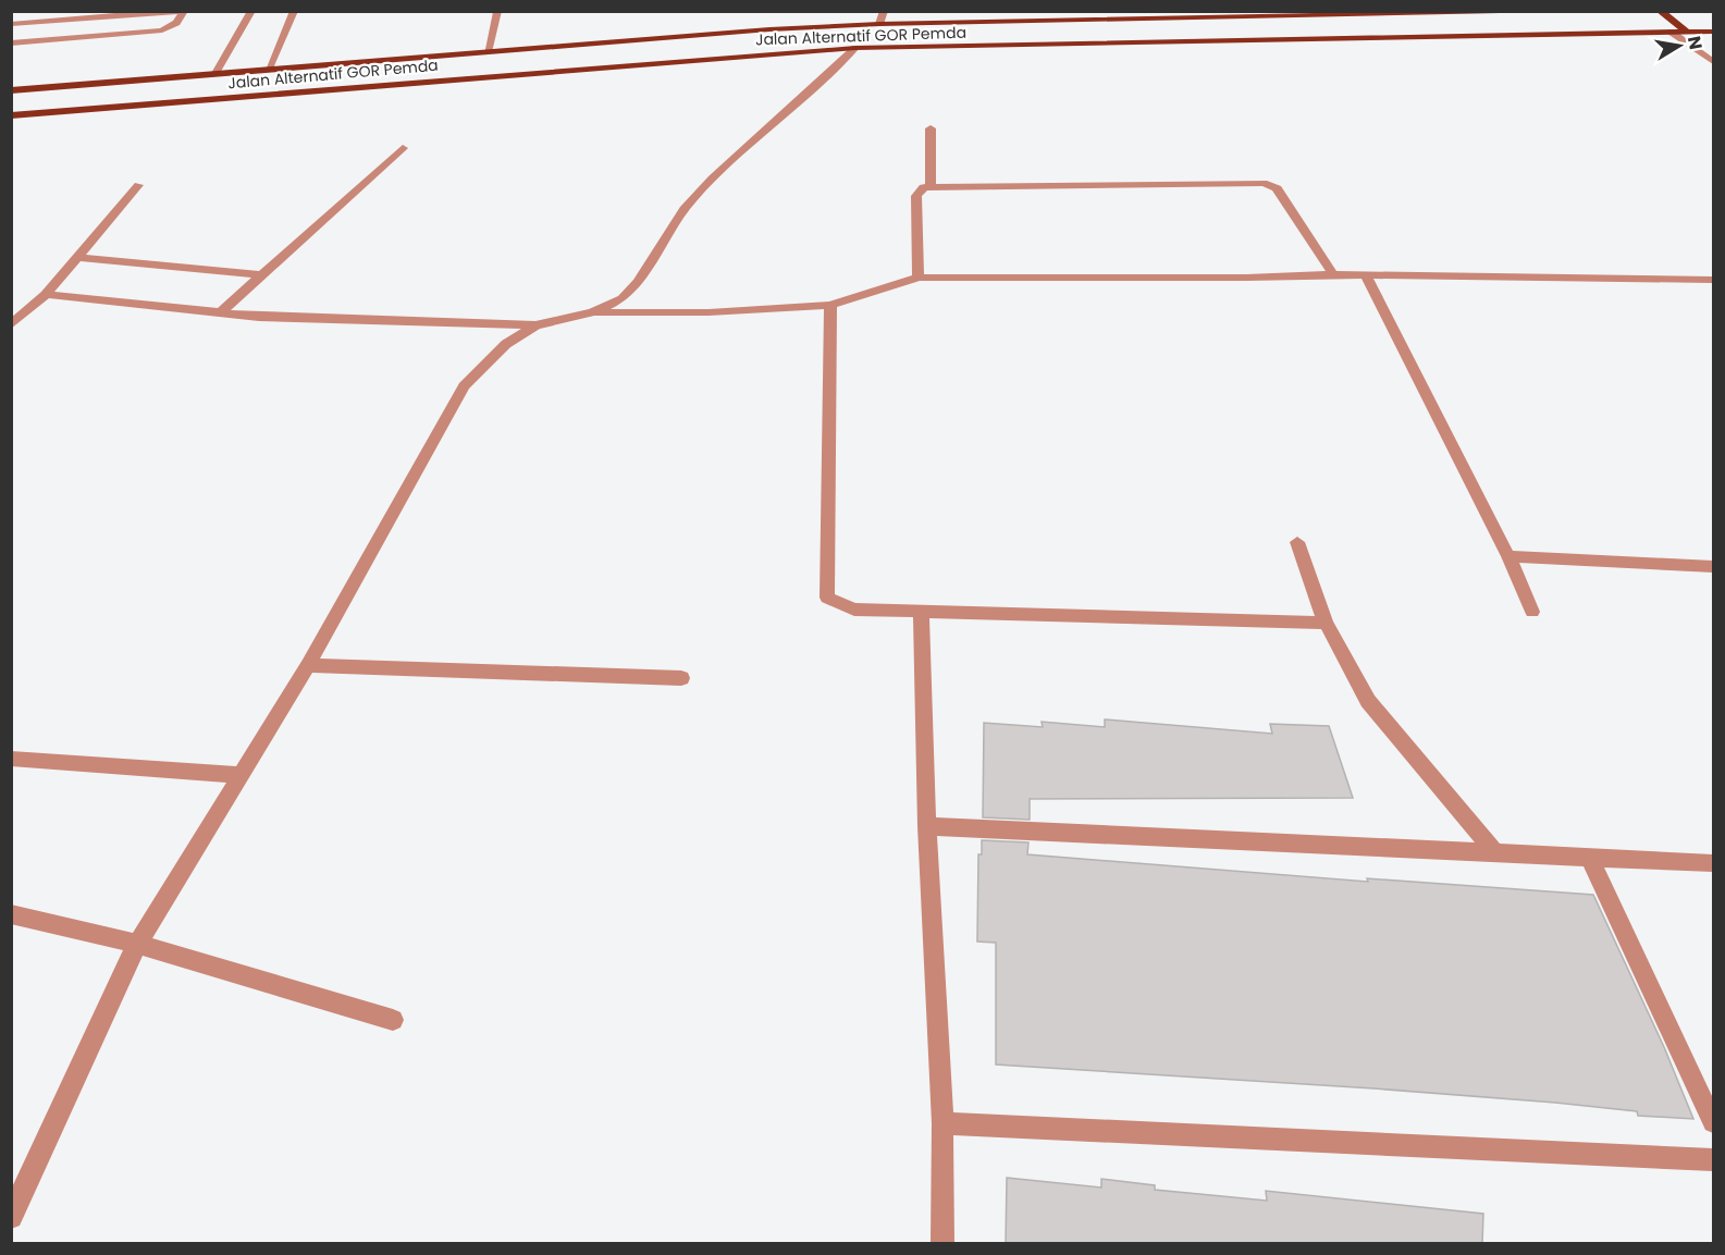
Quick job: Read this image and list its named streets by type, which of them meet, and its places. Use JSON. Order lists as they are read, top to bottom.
{
  "streets": {
    "main road": ["Jalan Alternatif GOR Pemda"]
  },
  "north": "right"
}
